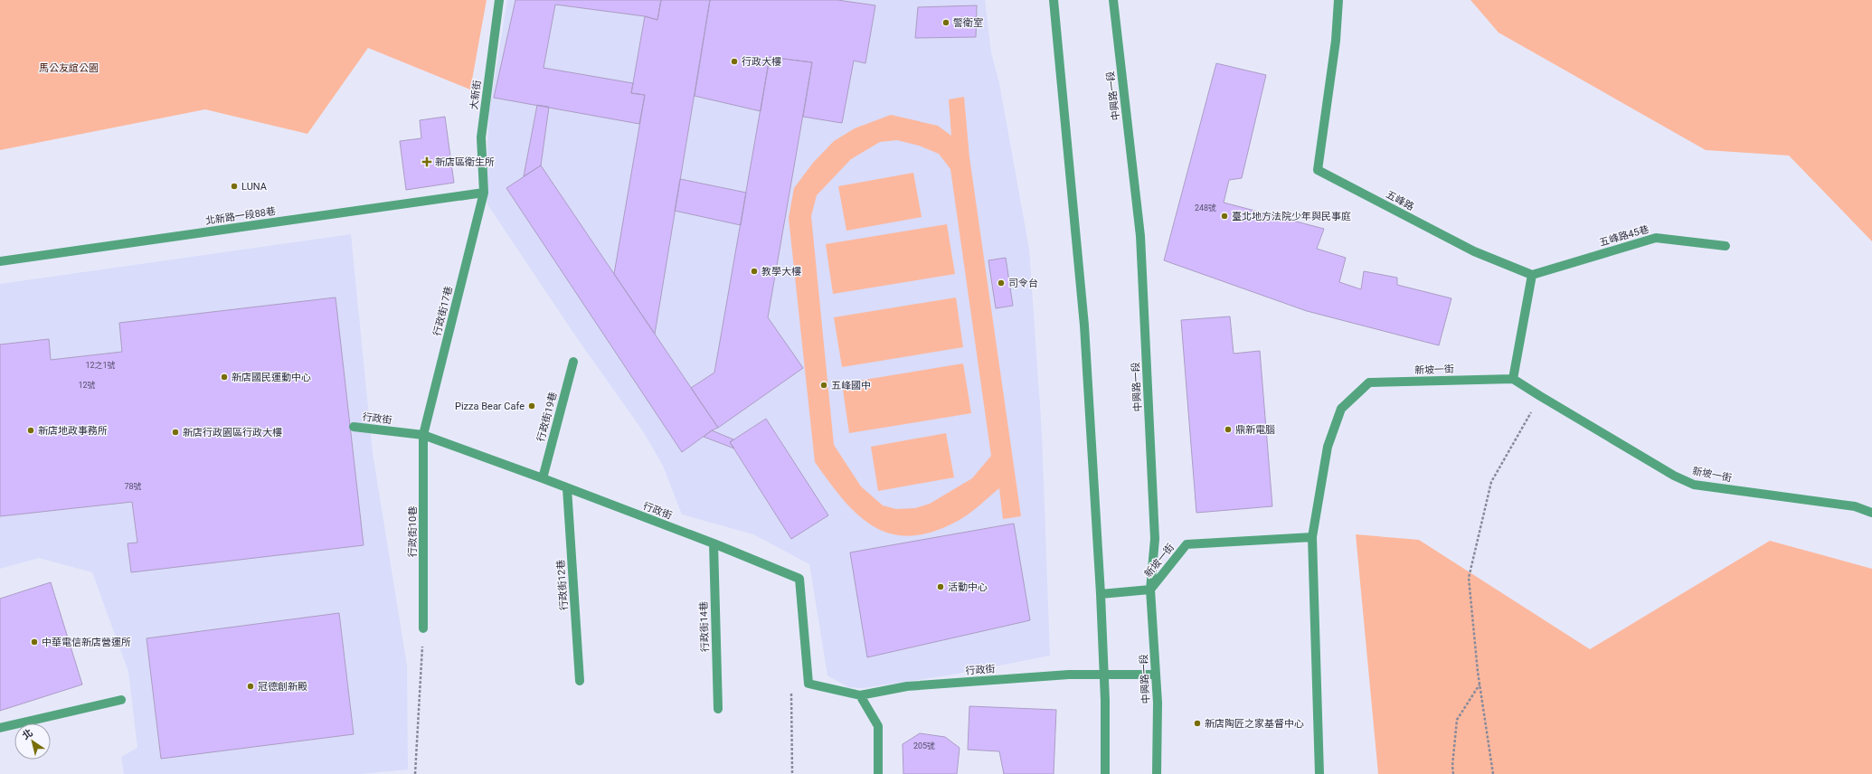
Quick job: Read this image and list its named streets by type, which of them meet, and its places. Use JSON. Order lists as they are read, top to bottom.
{
  "streets": {
    "street": [
      "大新街",
      "中興路一段",
      "五峰路",
      "北新路一段88巷",
      "五峰路45巷",
      "行政街17巷",
      "新坡一街",
      "行政街19巷",
      "行政街",
      "行政街10巷",
      "行政街12巷",
      "行政街14巷"
    ]
  },
  "crossings": [
    ["大新街", "北新路一段88巷"],
    ["大新街", "行政街17巷"],
    ["中興路一段", "新坡一街"],
    ["中興路一段", "行政街"],
    ["五峰路", "五峰路45巷"],
    ["北新路一段88巷", "行政街17巷"],
    ["行政街17巷", "行政街"],
    ["行政街17巷", "行政街10巷"],
    ["行政街19巷", "行政街"],
    ["行政街", "行政街10巷"],
    ["行政街", "行政街12巷"],
    ["行政街", "行政街14巷"]
  ],
  "parks": ["馬公友誼公園"],
  "places": {
    "other": [
      "警衛室",
      "行政大樓",
      "LUNA",
      "臺北地方法院少年與民事庭",
      "教學大樓",
      "司令台",
      "新店國民運動中心",
      "五峰國中",
      "Pizza Bear Cafe",
      "鼎新電腦",
      "新店地政事務所",
      "新店行政園區行政大樓",
      "活動中心",
      "中華電信新店營運所",
      "冠德創新殿",
      "新店陶匠之家基督中心"
    ],
    "health": ["新店區衛生所"]
  },
  "house_numbers": [
    "248號",
    "12之1號",
    "12號",
    "78號",
    "205號"
  ],
  "north": "top left"
}
